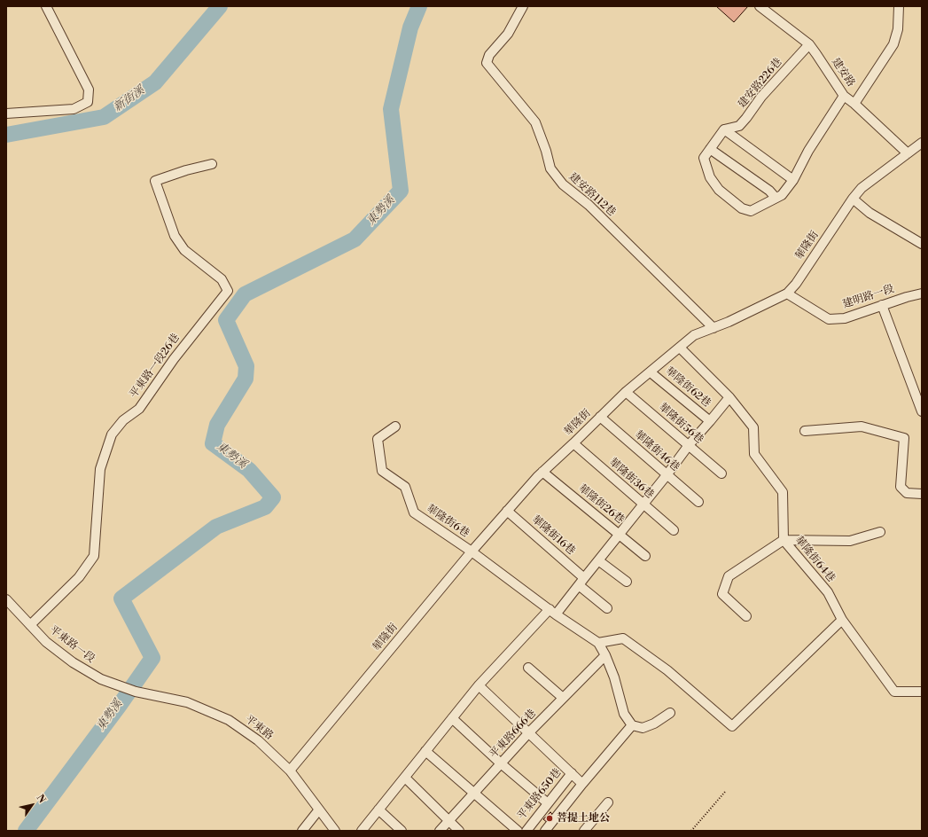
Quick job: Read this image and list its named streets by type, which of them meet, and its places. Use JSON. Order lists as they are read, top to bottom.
{
  "streets": {
    "street": [
      "建安路",
      "建安路226巷",
      "建安路112巷",
      "華隆街",
      "建明路一段",
      "平東路一段26巷",
      "華隆街62巷",
      "華隆街56巷",
      "華隆街46巷",
      "華隆街36巷",
      "華隆街26巷",
      "華隆街6巷",
      "華隆街16巷",
      "華隆街64巷",
      "平東路一段",
      "平東路",
      "平東路666巷",
      "平東路650巷"
    ]
  },
  "crossings": [
    ["建安路", "建安路226巷"],
    ["建安路", "華隆街"],
    ["建安路112巷", "華隆街"],
    ["華隆街", "建明路一段"],
    ["華隆街", "華隆街62巷"],
    ["華隆街", "華隆街56巷"],
    ["華隆街", "華隆街46巷"],
    ["華隆街", "華隆街36巷"],
    ["華隆街", "華隆街26巷"],
    ["華隆街", "華隆街6巷"],
    ["華隆街", "華隆街16巷"],
    ["華隆街", "華隆街64巷"],
    ["華隆街", "平東路"],
    ["平東路一段26巷", "平東路一段"],
    ["平東路一段", "平東路"]
  ],
  "water": ["新街溪", "東勢溪"],
  "places": ["菩提土地公"],
  "north": "top right"
}
